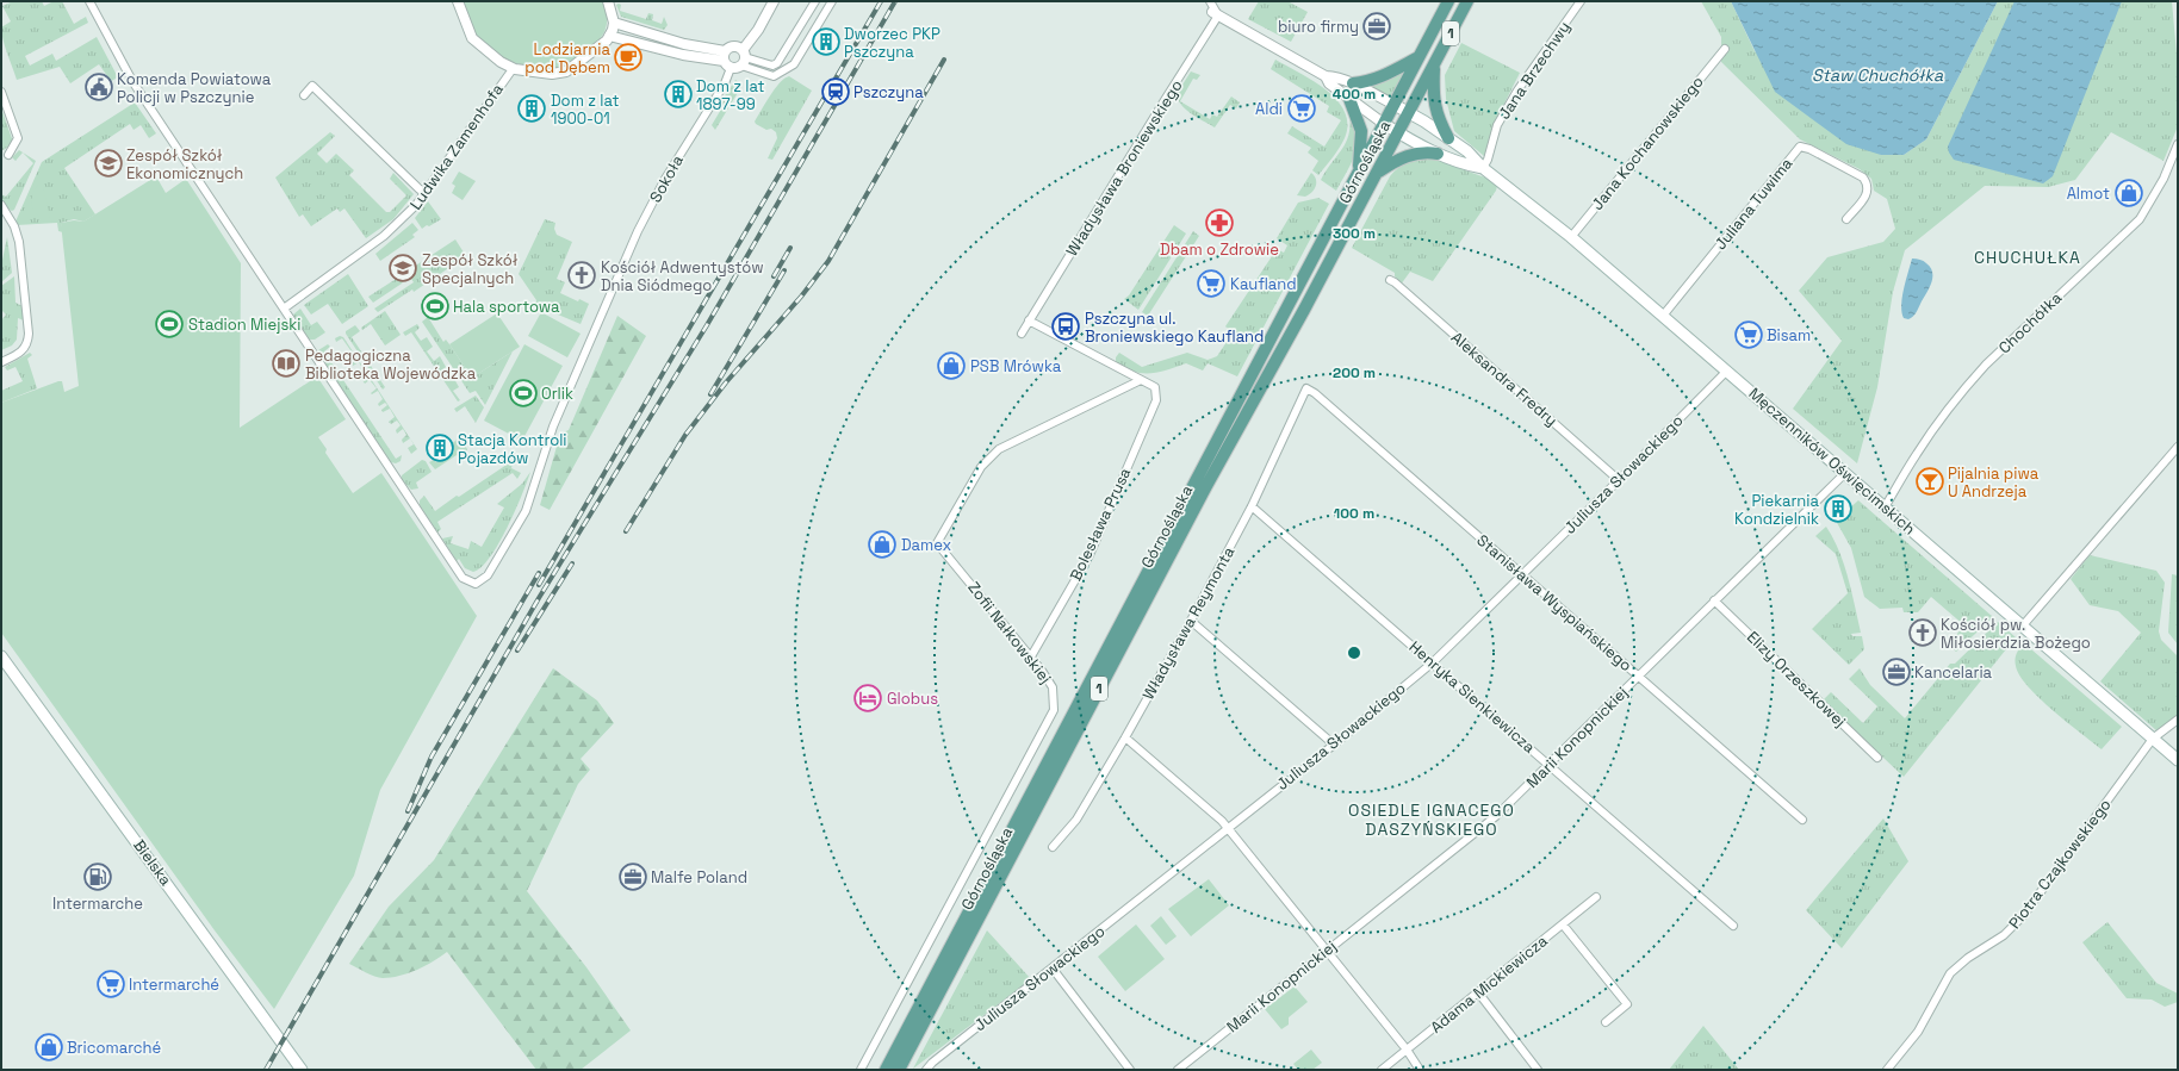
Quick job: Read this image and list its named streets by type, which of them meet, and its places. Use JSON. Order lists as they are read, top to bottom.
{
  "streets": {
    "main road": [
      "1",
      "Górnośląska",
      "Męczenników Oświęcimskich",
      "Bielska"
    ],
    "street": [
      "Jana Brzechwy",
      "Jana Kochanowskiego",
      "Ludwika Zamenhofa",
      "Władysława Broniewskiego",
      "Sokoła",
      "Juliana Tuwima",
      "Chochółka",
      "Aleksandra Fredry",
      "Juliusza Słowackiego",
      "Bolesława Prusa",
      "Stanisława Wyspiańskiego",
      "Władysława Reymonta",
      "Zofii Nałkowskiej",
      "Elizy Orzeszkowej",
      "Henryka Sienkiewicza",
      "Marii Konopnickiej",
      "Piotra Czajkowskiego",
      "Adama Mickiewicza"
    ]
  },
  "crossings": [
    ["Jana Brzechwy", "Męczenników Oświęcimskich"],
    ["Jana Kochanowskiego", "Męczenników Oświęcimskich"],
    ["Ludwika Zamenhofa", "Sokoła"],
    ["Górnośląska", "Męczenników Oświęcimskich"],
    ["Władysława Broniewskiego", "Męczenników Oświęcimskich"],
    ["Juliana Tuwima", "Męczenników Oświęcimskich"],
    ["Chochółka", "Męczenników Oświęcimskich"],
    ["Aleksandra Fredry", "Juliusza Słowackiego"],
    ["Męczenników Oświęcimskich", "Juliusza Słowackiego"],
    ["Męczenników Oświęcimskich", "Marii Konopnickiej"],
    ["Męczenników Oświęcimskich", "Piotra Czajkowskiego"],
    ["Juliusza Słowackiego", "Stanisława Wyspiańskiego"],
    ["Juliusza Słowackiego", "Henryka Sienkiewicza"],
    ["Bolesława Prusa", "Zofii Nałkowskiej"],
    ["Stanisława Wyspiańskiego", "Władysława Reymonta"],
    ["Stanisława Wyspiańskiego", "Marii Konopnickiej"],
    ["Władysława Reymonta", "Henryka Sienkiewicza"],
    ["Elizy Orzeszkowej", "Marii Konopnickiej"],
    ["Henryka Sienkiewicza", "Marii Konopnickiej"]
  ],
  "districts": ["CHUCHUŁKA", "OSIEDLE IGNACEGO DASZYŃSKIEGO"],
  "water": ["Staw Chuchółka"],
  "places": {
    "office": ["biuro firmy", "Kancelaria", "Malfe Poland"],
    "building": [
      "Dworzec PKP Pszczyna",
      "Dom z lat 1897-99",
      "Dom z lat 1900-01",
      "Stacja Kontroli Pojazdów",
      "Piekarnia Kondzielnik"
    ],
    "cafe": ["Lodziarnia pod Dębem"],
    "public building": ["Komenda Powiatowa Policji w Pszczynie"],
    "station": ["Pszczyna"],
    "supermarket": [
      "Aldi",
      "Kaufland",
      "Bisam",
      "Intermarché"
    ],
    "school or university": ["Zespół Szkół Ekonomicznych", "Zespół Szkół Specjalnych"],
    "shop": [
      "Almot",
      "PSB Mrówka",
      "Damex",
      "Bricomarché"
    ],
    "pharmacy": ["Dbam o Zdrowie"],
    "church": ["Kościół Adwentystów Dnia Siódmego", "Kościół pw. Miłosierdzia Bożego"],
    "sports": ["Hala sportowa", "Stadion Miejski", "Orlik"],
    "bus stop": ["Pszczyna ul. Broniewskiego Kaufland"],
    "library": ["Pedagogiczna Biblioteka Wojewódzka"],
    "bar": ["Pijalnia piwa U Andrzeja"],
    "hotel": ["Globus"],
    "fuel station": ["Intermarche"]
  },
  "rings": [
    "400 m",
    "300 m",
    "200 m",
    "100 m"
  ]
}
